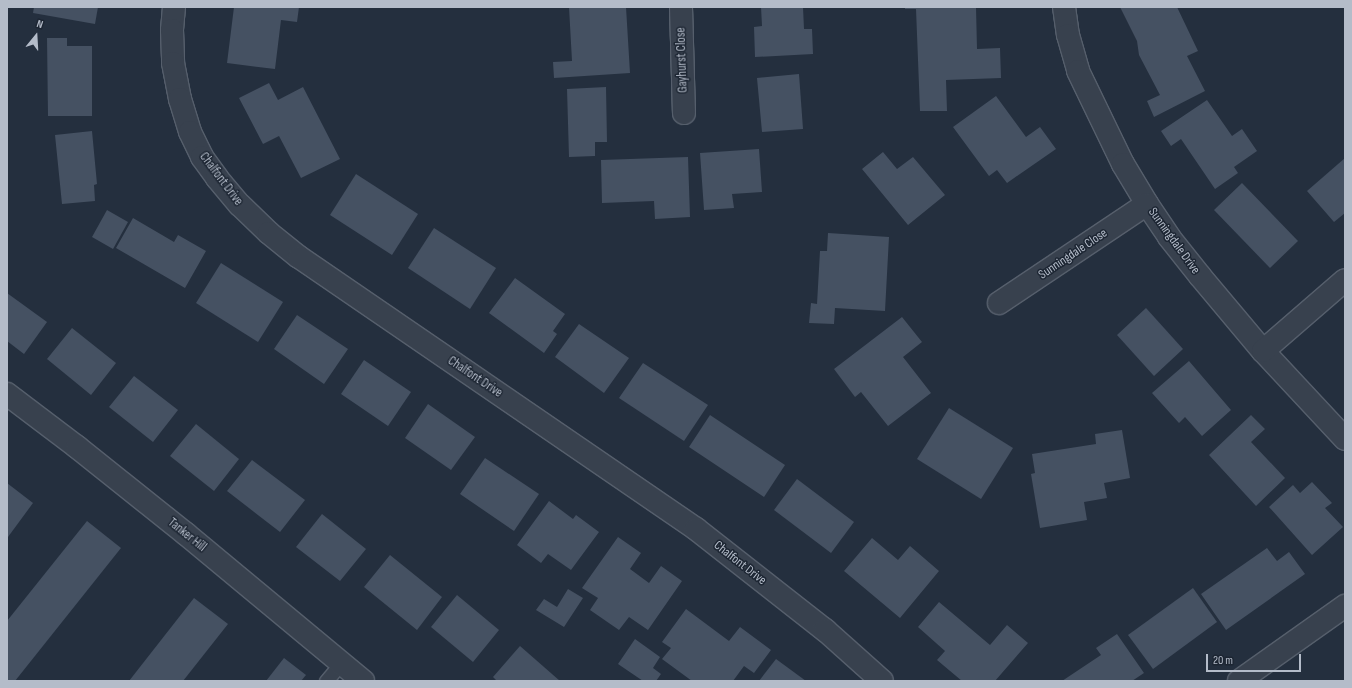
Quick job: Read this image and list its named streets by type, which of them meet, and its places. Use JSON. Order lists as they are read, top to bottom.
{
  "streets": {
    "street": [
      "Gayhurst Close",
      "Chalfont Drive",
      "Sunningdale Drive",
      "Sunningdale Close",
      "Tanker Hill"
    ]
  },
  "crossings": [
    ["Sunningdale Drive", "Sunningdale Close"]
  ],
  "scale_bar": "20 m",
  "north": "top"
}
